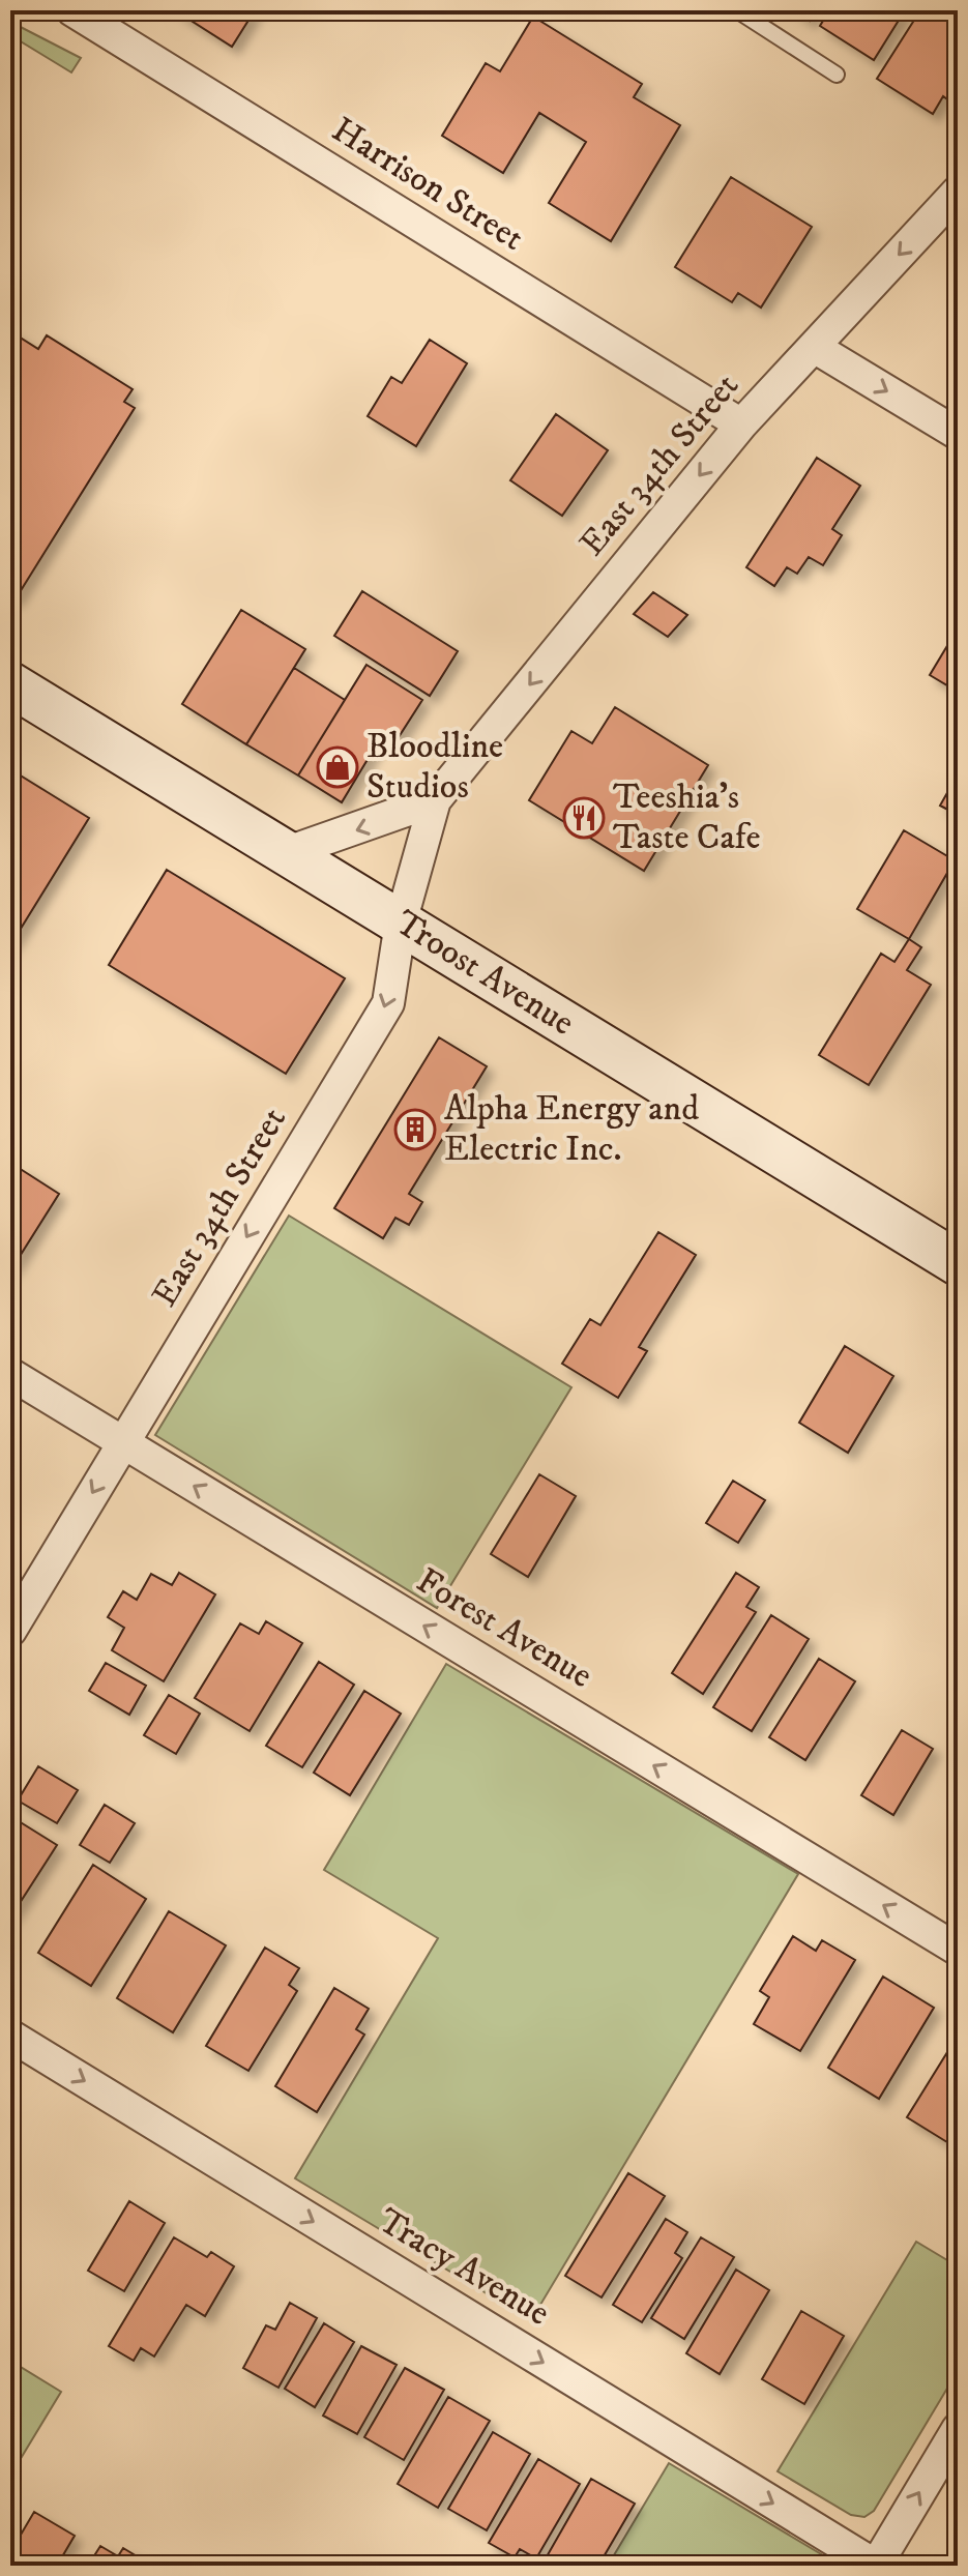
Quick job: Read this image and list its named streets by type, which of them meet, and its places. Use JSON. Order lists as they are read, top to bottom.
{
  "streets": {
    "main road": ["Troost Avenue"],
    "street": [
      "Harrison Street",
      "East 34th Street",
      "Forest Avenue",
      "Tracy Avenue"
    ]
  },
  "crossings": [
    ["Harrison Street", "East 34th Street"],
    ["East 34th Street", "Troost Avenue"],
    ["East 34th Street", "Forest Avenue"]
  ],
  "one_way": ["East 34th Street", "Forest Avenue", "Tracy Avenue"],
  "places": {
    "shop": ["Bloodline Studios"],
    "restaurant": ["Teeshia's Taste Cafe"],
    "building": ["Alpha Energy and Electric Inc."]
  }
}
